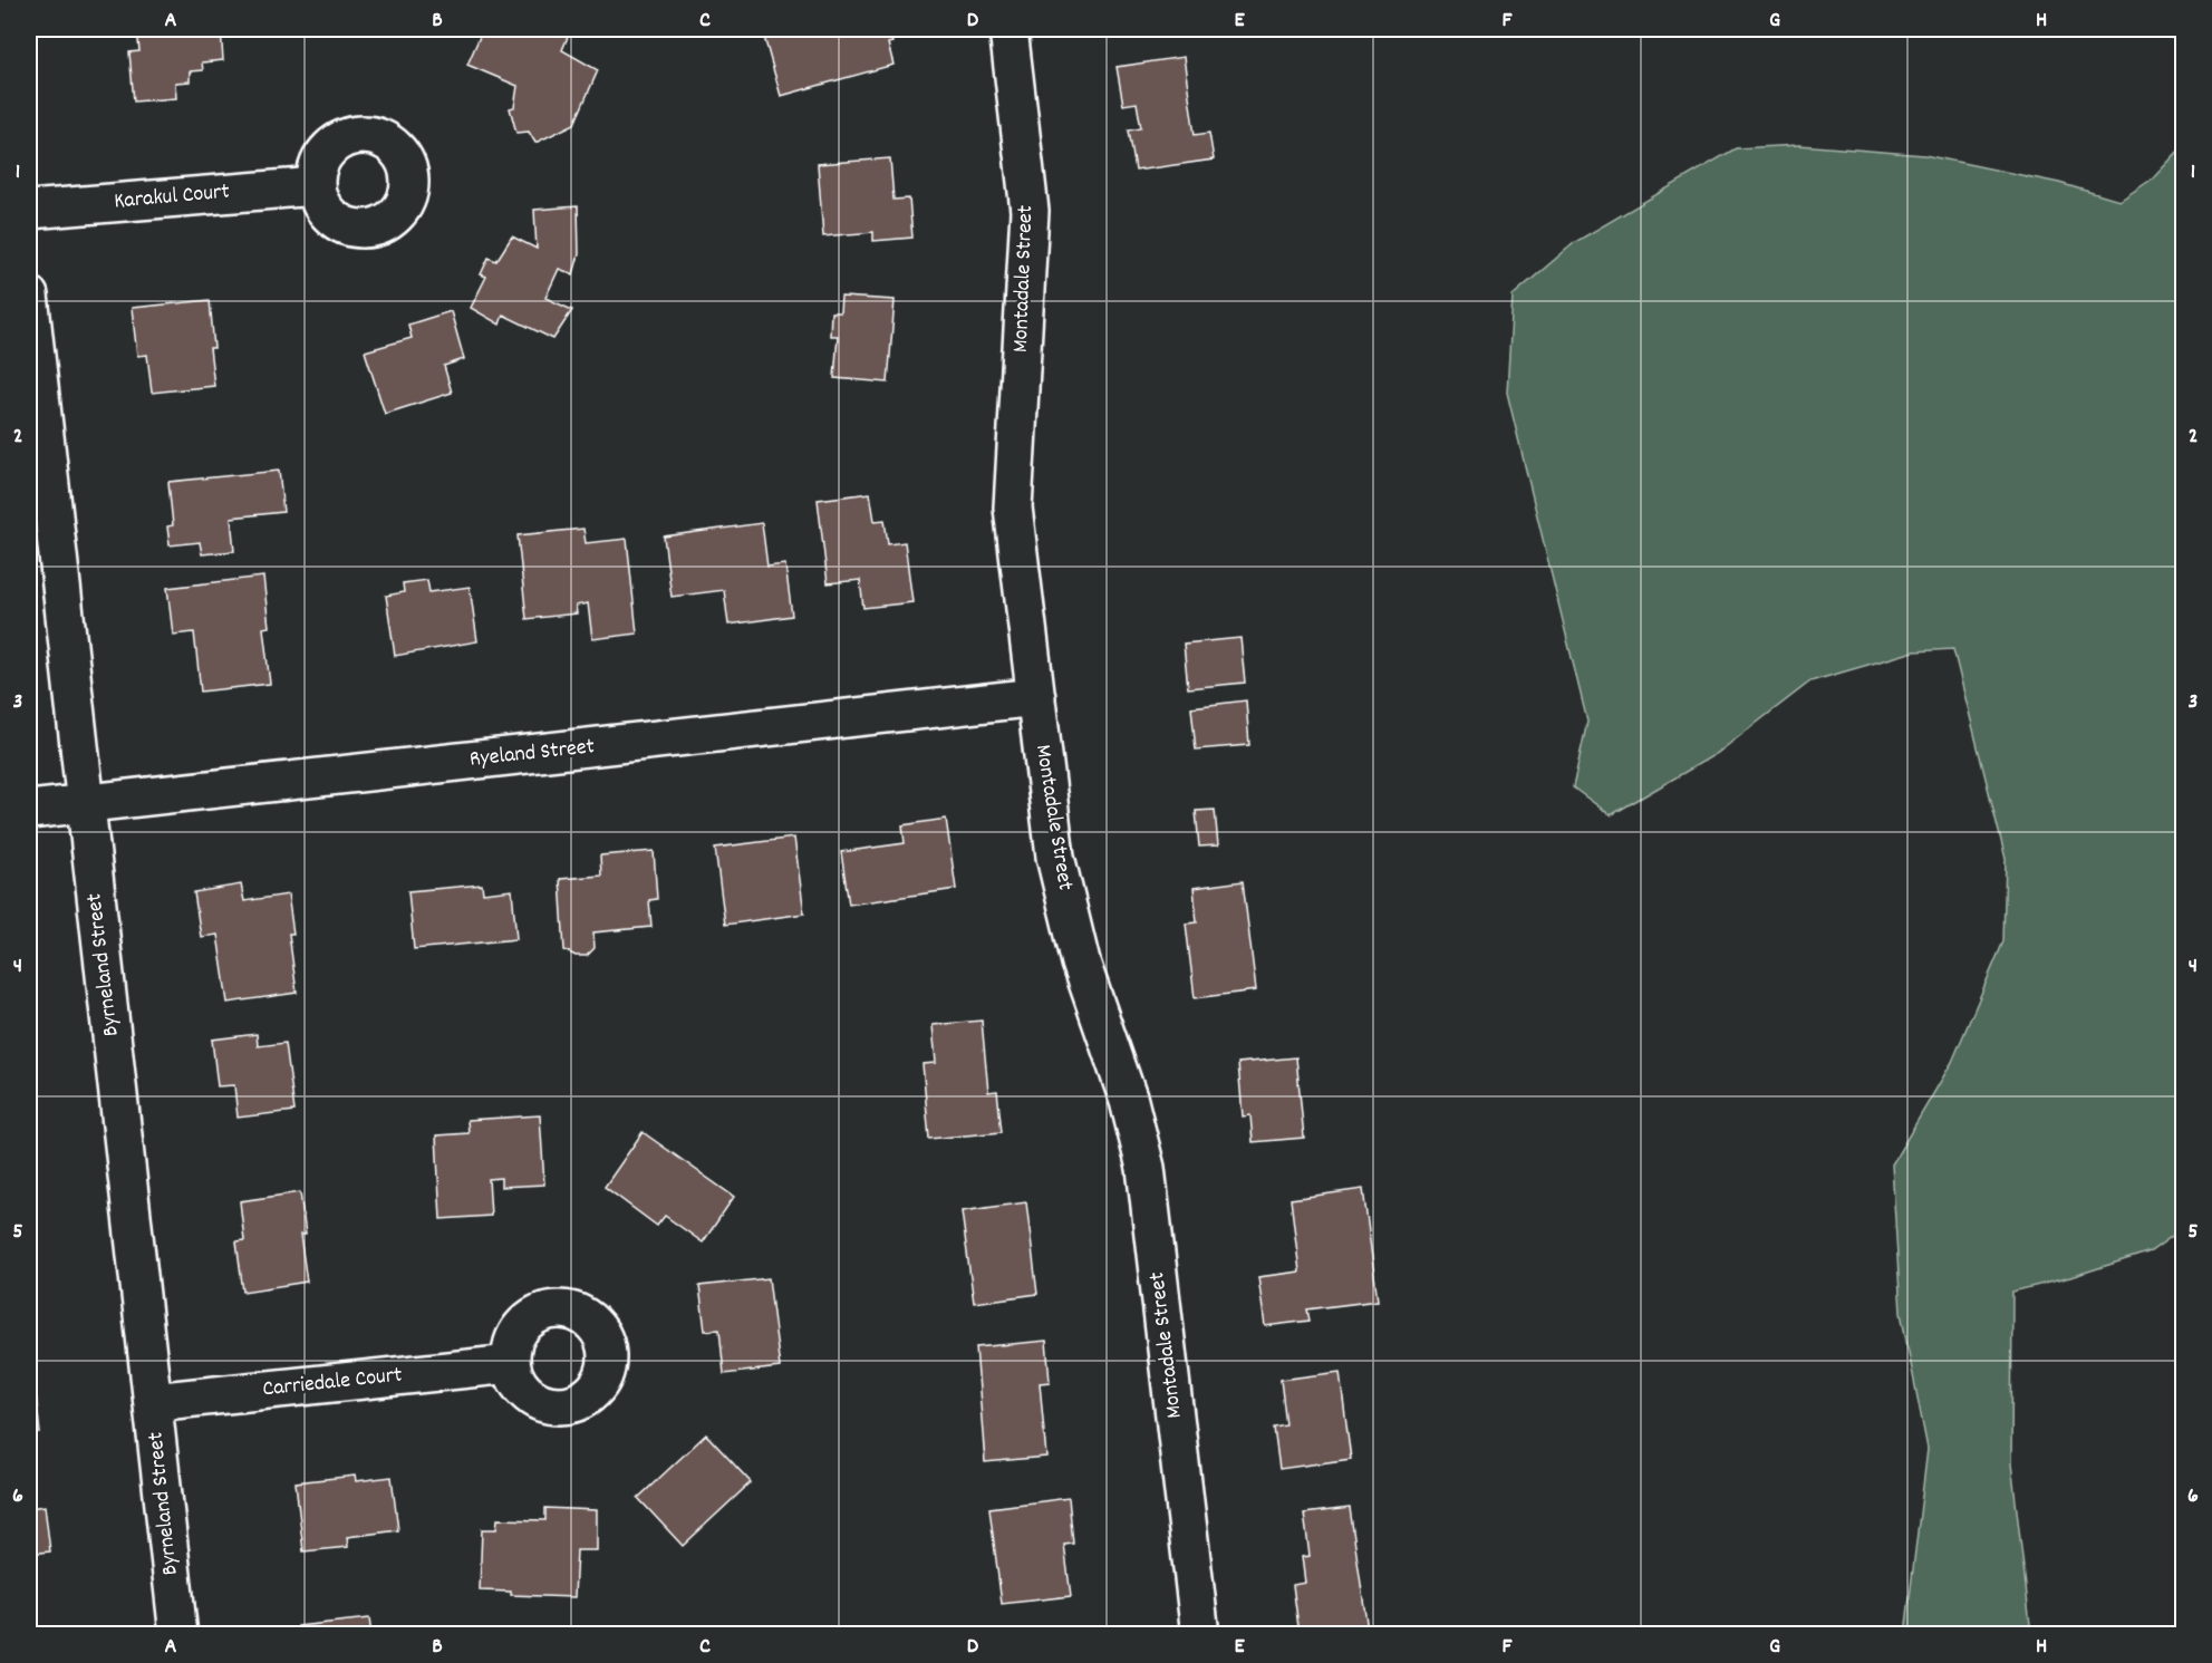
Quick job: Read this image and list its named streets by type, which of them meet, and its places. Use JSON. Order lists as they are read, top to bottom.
{
  "streets": {
    "street": [
      "Karakul Court",
      "Montadale Street",
      "Ryeland Street",
      "Byrneland Street",
      "Carriedale Court"
    ]
  },
  "crossings": [
    ["Montadale Street", "Ryeland Street"],
    ["Ryeland Street", "Byrneland Street"],
    ["Byrneland Street", "Carriedale Court"]
  ],
  "grid": {
    "columns": [
      "A",
      "B",
      "C",
      "D",
      "E",
      "F",
      "G",
      "H"
    ],
    "rows": [
      "1",
      "2",
      "3",
      "4",
      "5",
      "6"
    ]
  }
}
